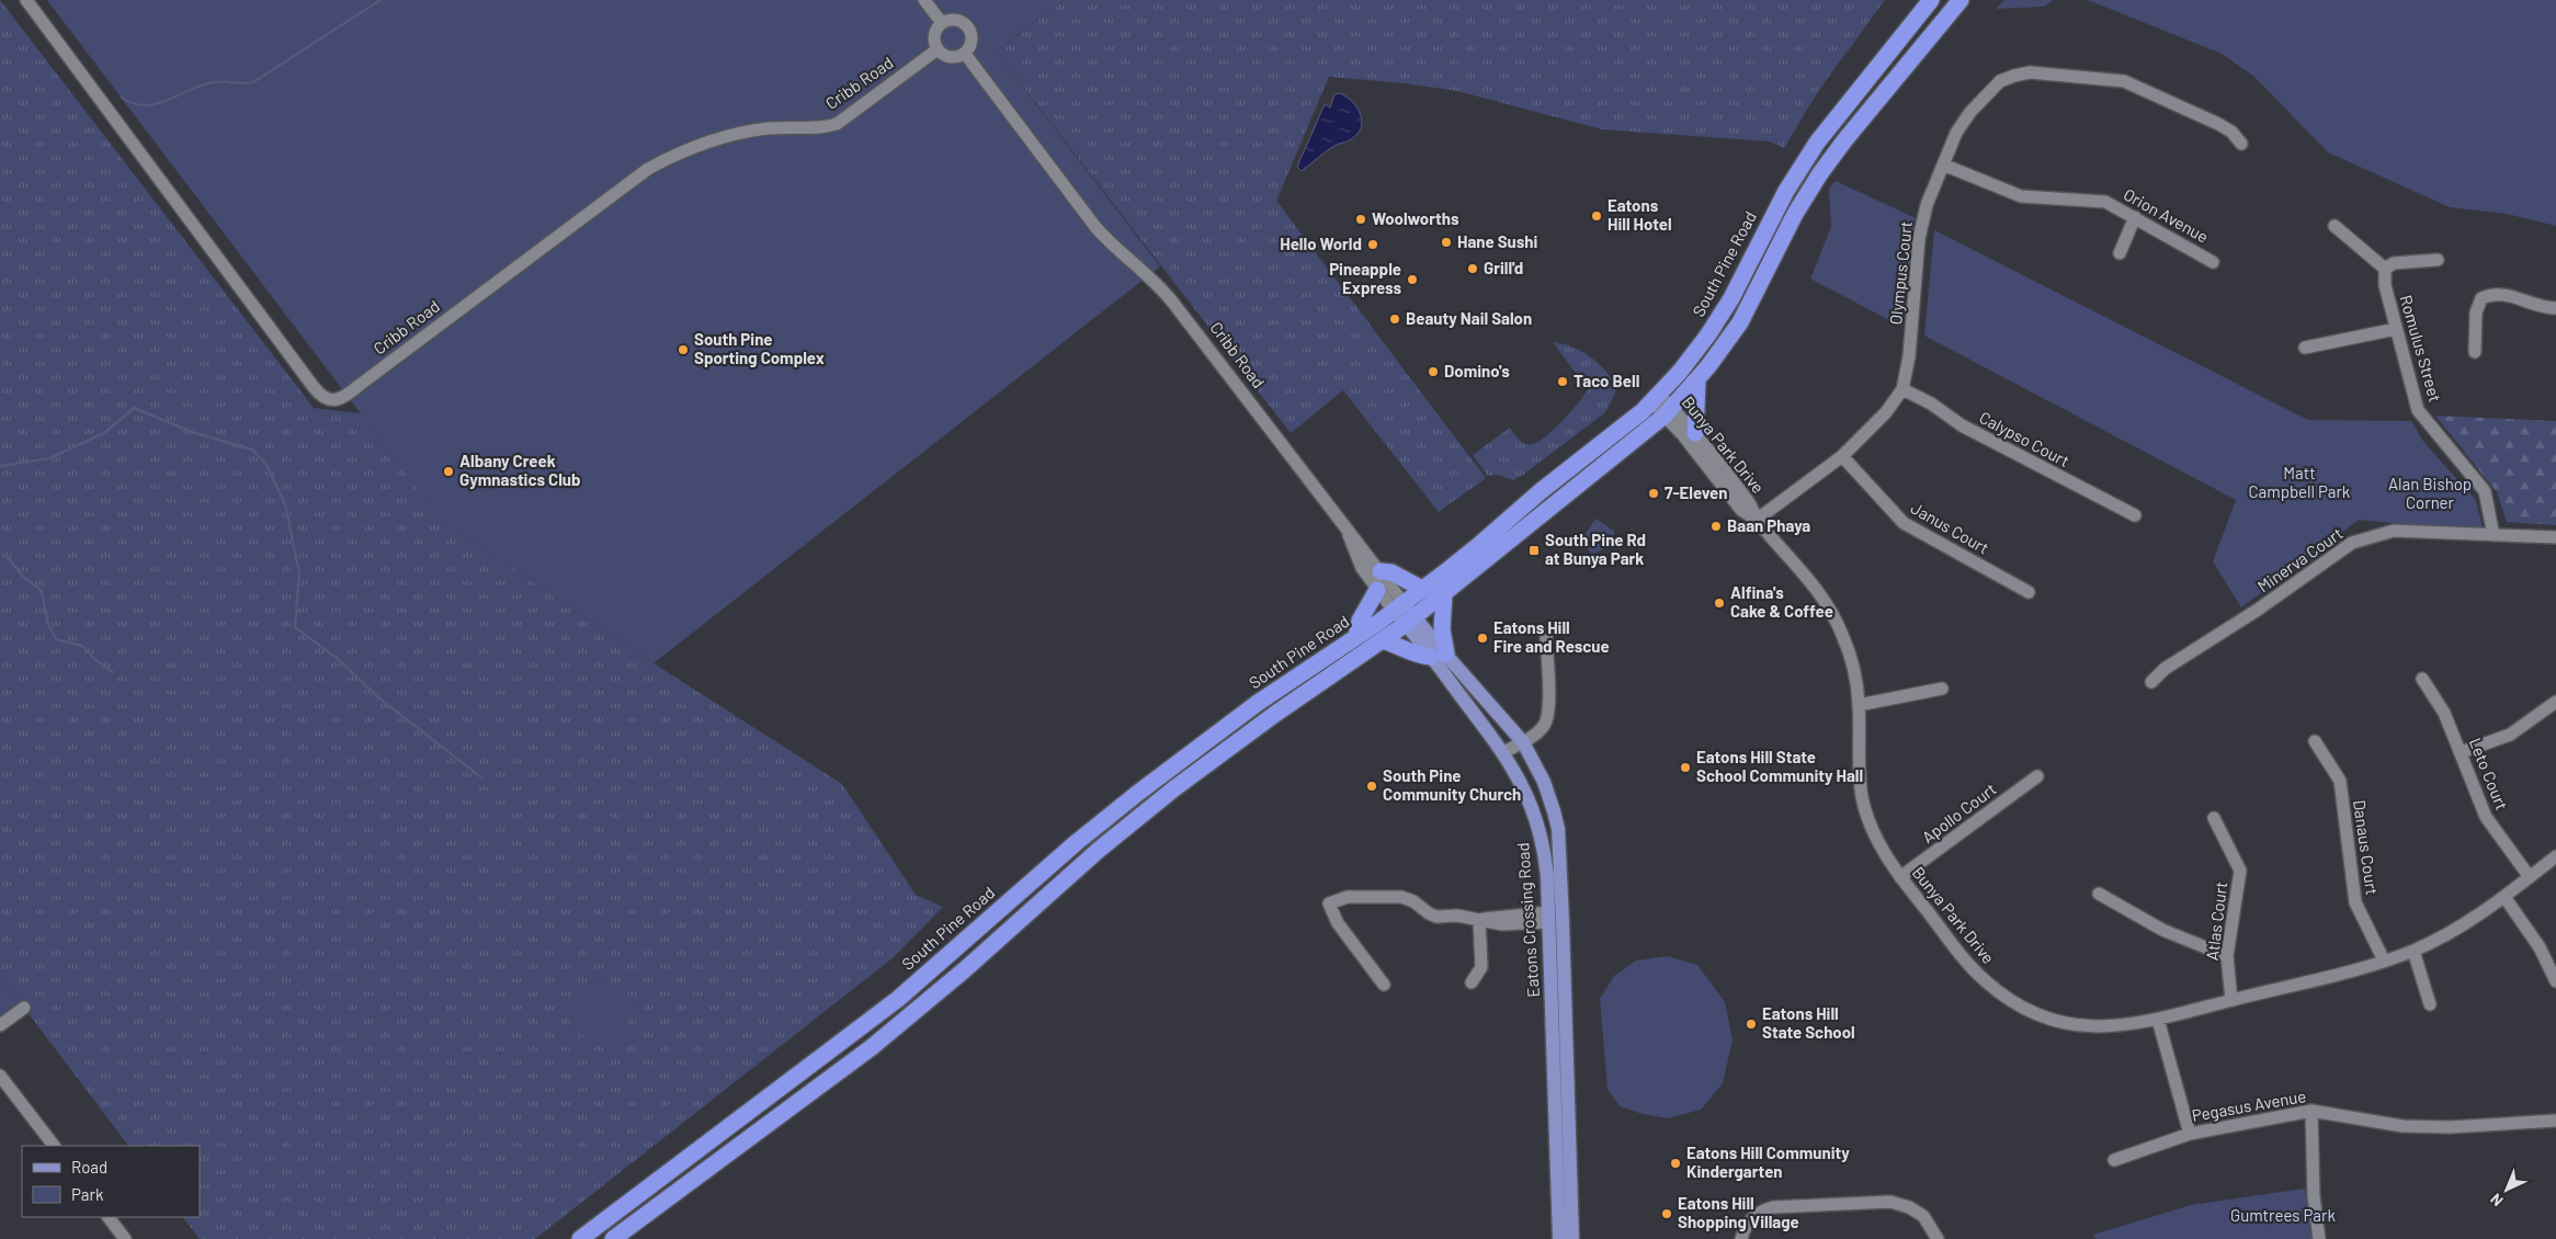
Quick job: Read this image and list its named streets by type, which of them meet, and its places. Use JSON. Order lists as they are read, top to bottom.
{
  "streets": {
    "highway": ["South Pine Road"],
    "main road": ["Cribb Road", "Eatons Crossing Road"],
    "street": [
      "Orion Avenue",
      "Olympus Court",
      "Romulus Street",
      "Calypso Court",
      "Bunya Park Drive",
      "Janus Court",
      "Minerva Court",
      "Leto Court",
      "Apollo Court",
      "Danaus Court",
      "Atlas Court",
      "Pegasus Avenue"
    ]
  },
  "crossings": [
    ["Cribb Road", "South Pine Road"],
    ["Cribb Road", "Eatons Crossing Road"],
    ["Orion Avenue", "Olympus Court"],
    ["South Pine Road", "Bunya Park Drive"],
    ["Olympus Court", "Calypso Court"],
    ["Olympus Court", "Bunya Park Drive"],
    ["Olympus Court", "Janus Court"],
    ["Romulus Street", "Minerva Court"],
    ["Bunya Park Drive", "Leto Court"],
    ["Bunya Park Drive", "Apollo Court"],
    ["Bunya Park Drive", "Danaus Court"],
    ["Bunya Park Drive", "Atlas Court"]
  ],
  "parks": ["Matt Campbell Park", "Alan Bishop Corner", "Gumtrees Park"],
  "places": {
    "other": [
      "Eatons Hill Hotel",
      "Woolworths",
      "Hane Sushi",
      "Hello World",
      "Grill'd",
      "Pineapple Express",
      "Beauty Nail Salon",
      "South Pine Sporting Complex",
      "Domino's",
      "Taco Bell",
      "Albany Creek Gymnastics Club",
      "7-Eleven",
      "Baan Phaya",
      "Alfina's Cake & Coffee",
      "Eatons Hill Fire and Rescue",
      "Eatons Hill State School Community Hall",
      "South Pine Community Church",
      "Eatons Hill State School",
      "Eatons Hill Community Kindergarten",
      "Eatons Hill Shopping Village"
    ],
    "transit": ["South Pine Rd at Bunya Park"]
  },
  "legend": ["Road", "Park"],
  "north": "bottom left"
}
